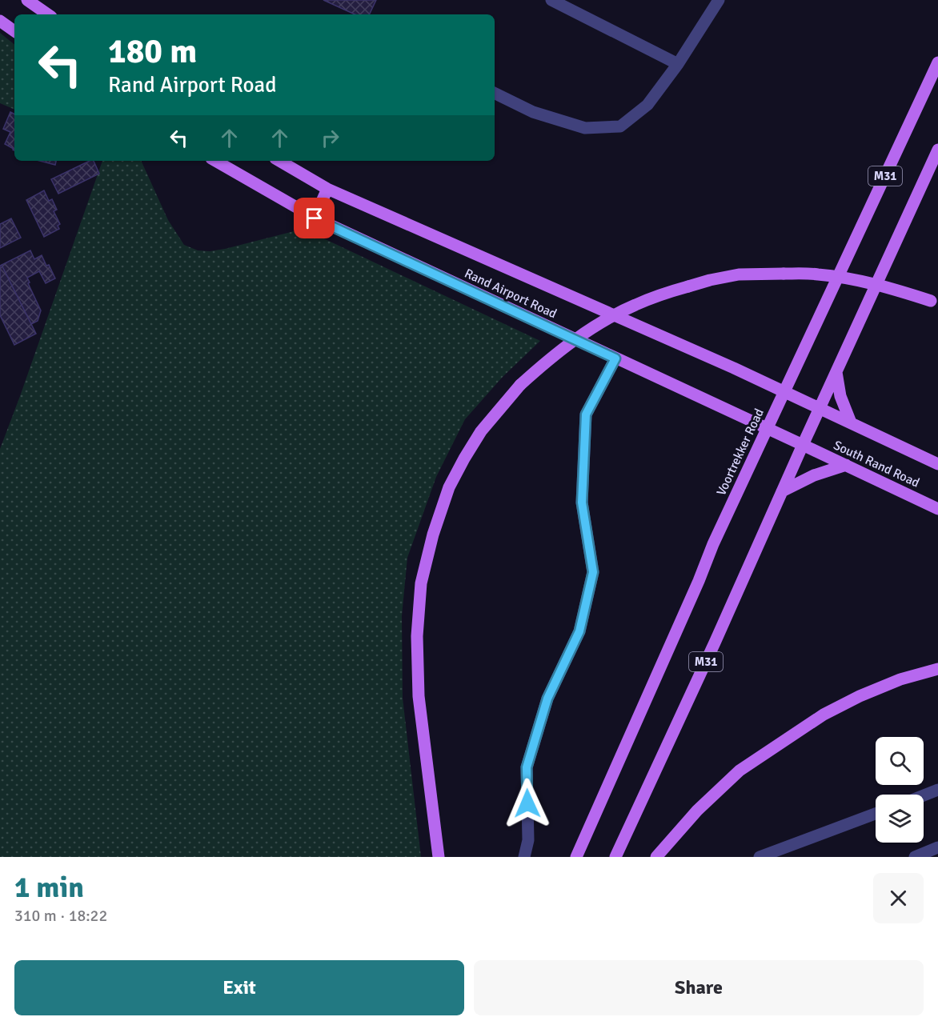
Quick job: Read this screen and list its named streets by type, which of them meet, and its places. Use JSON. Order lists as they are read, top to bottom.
{
  "streets": {
    "main road": [
      "M31",
      "Rand Airport Road",
      "Voortrekker Road",
      "South Rand Road"
    ]
  },
  "crossings": [
    ["M31", "Rand Airport Road"],
    ["M31", "South Rand Road"],
    ["Rand Airport Road", "Voortrekker Road"],
    ["Rand Airport Road", "South Rand Road"]
  ],
  "page": {
    "turn": ["180 m", "Rand Airport Road"],
    "heading": ["1 min", "310 m · 18:22"],
    "buttons": ["Exit", "Share"]
  }
}
